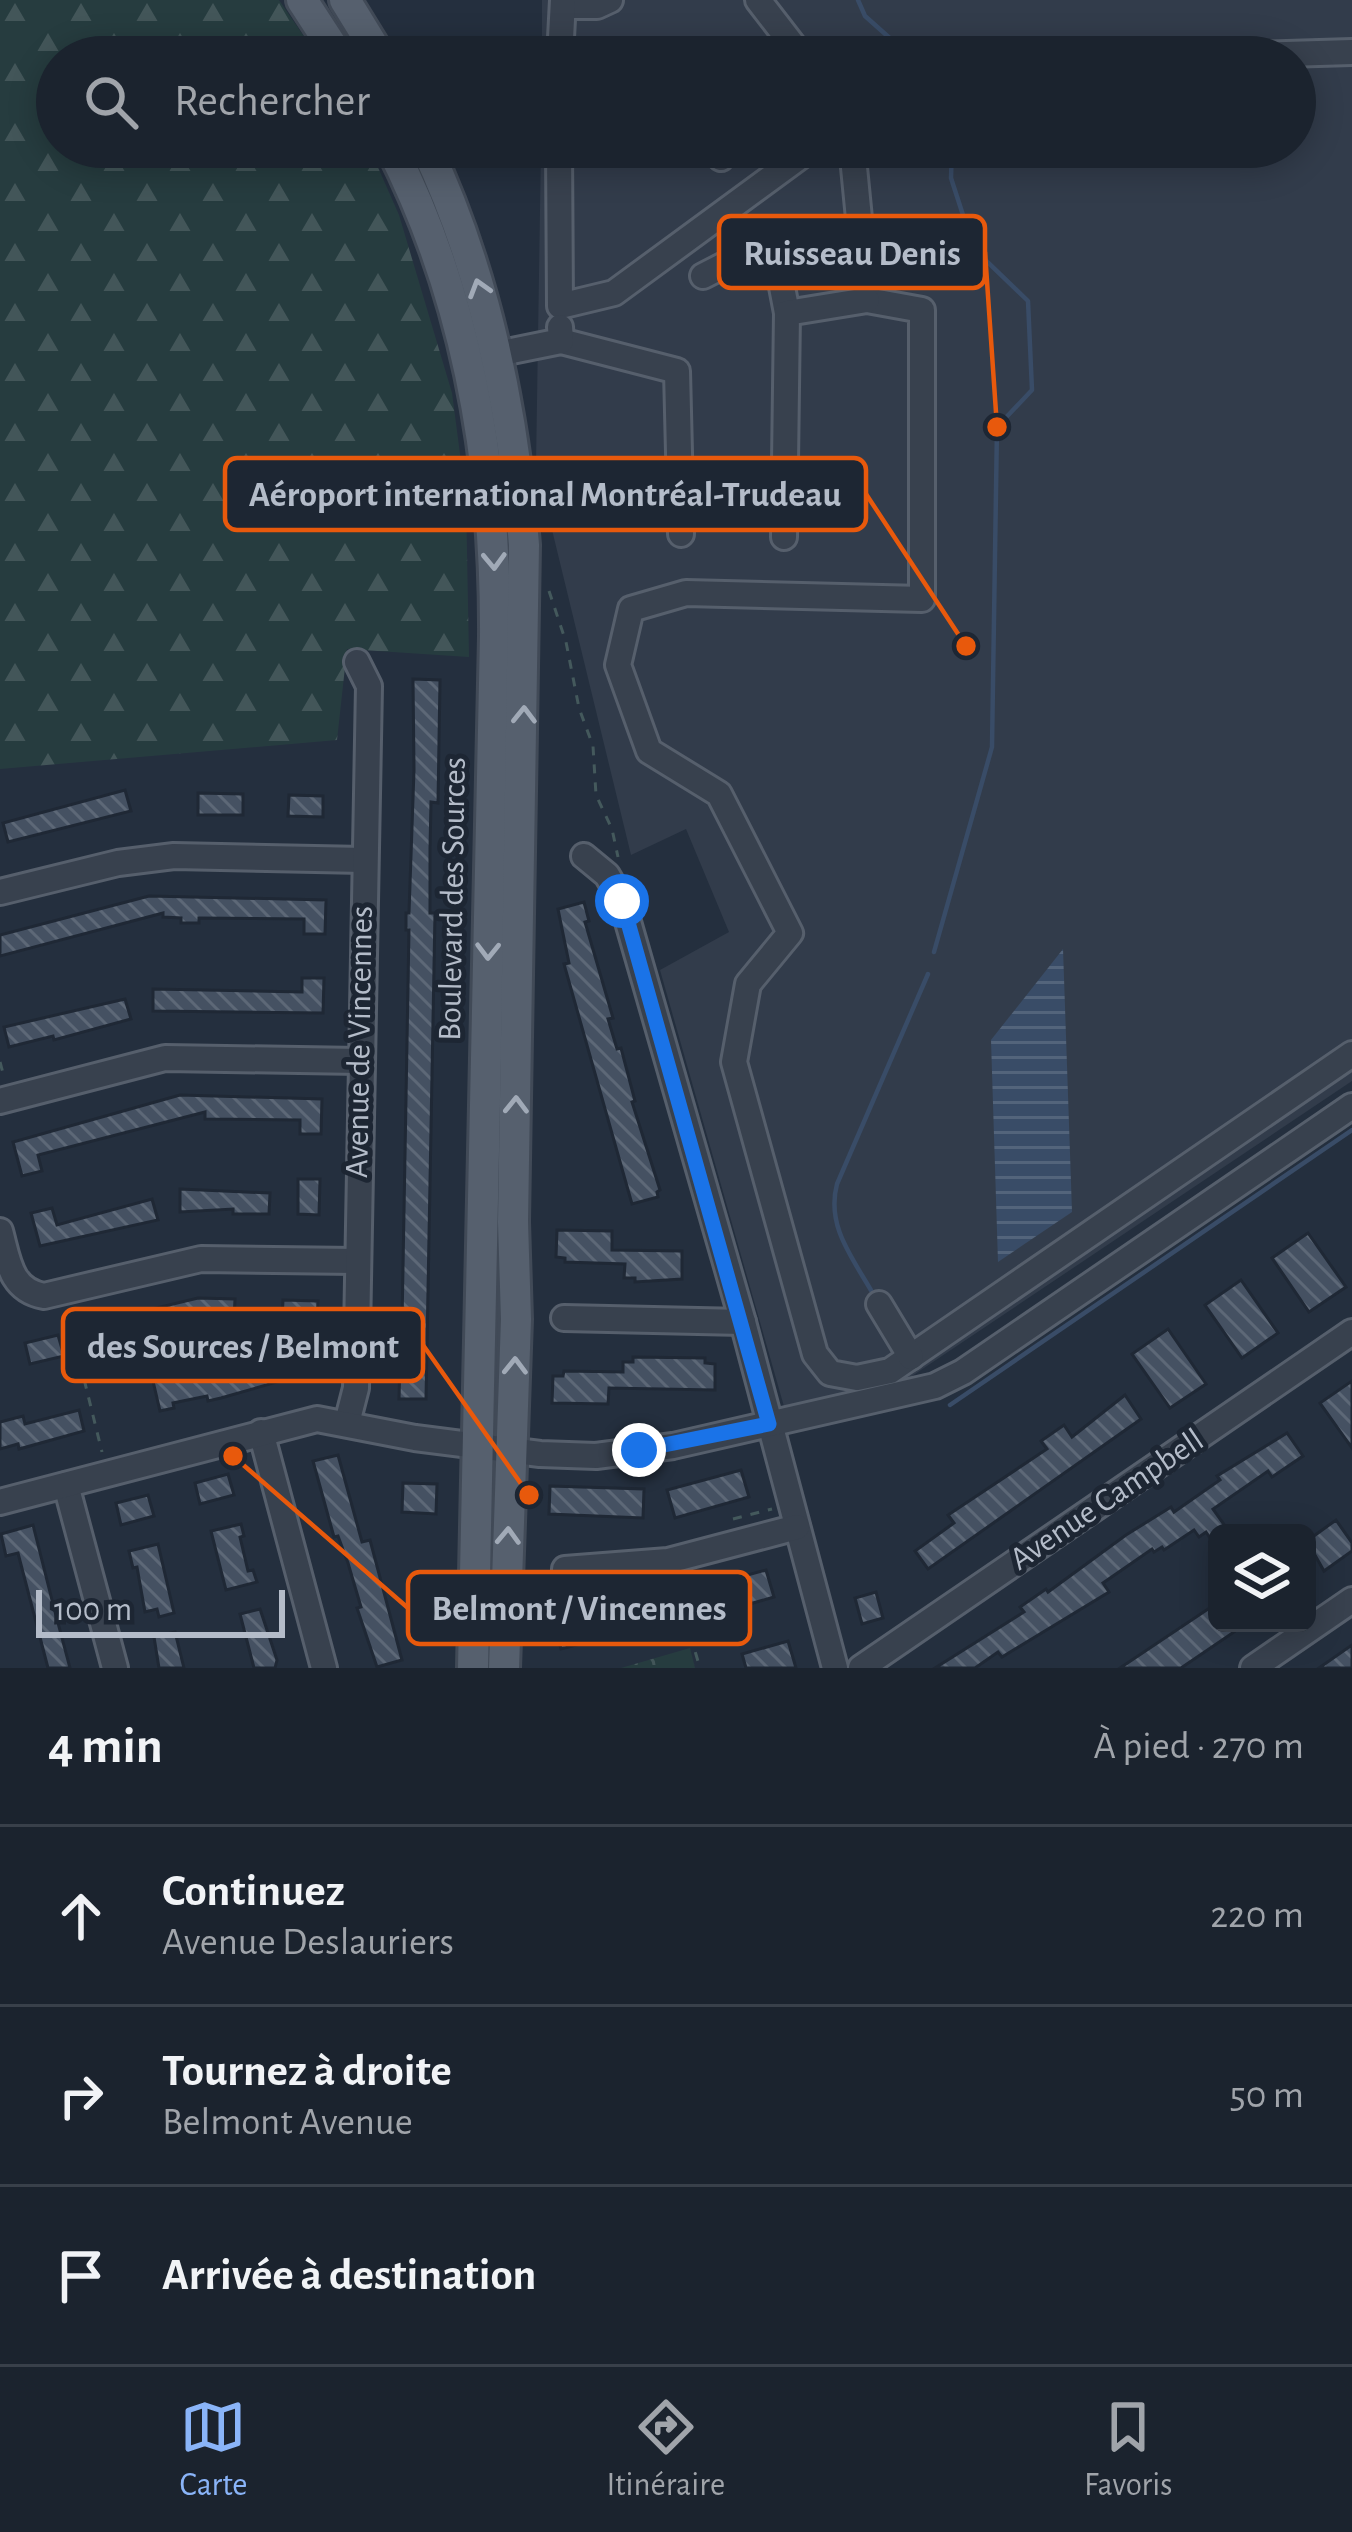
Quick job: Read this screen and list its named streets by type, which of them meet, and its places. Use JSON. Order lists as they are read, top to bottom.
{
  "streets": {
    "main road": ["Boulevard des Sources"],
    "street": ["Avenue de Vincennes", "Avenue Campbell"]
  },
  "places": [
    "Ruisseau Denis",
    "Aéroport international Montréal-Trudeau",
    "Belmont / Vincennes",
    "des Sources / Belmont"
  ],
  "scale_bar": "100 m",
  "page": {
    "search": "Rechercher",
    "scale": "100 m",
    "heading": ["4 min", "À pied · 270 m"],
    "list": [
      ["Continuez", "Avenue Deslauriers", "220 m"],
      ["Tournez à droite", "Belmont Avenue", "50 m"],
      "Arrivée à destination"
    ],
    "nav": ["Carte", "Itinéraire", "Favoris"]
  }
}
